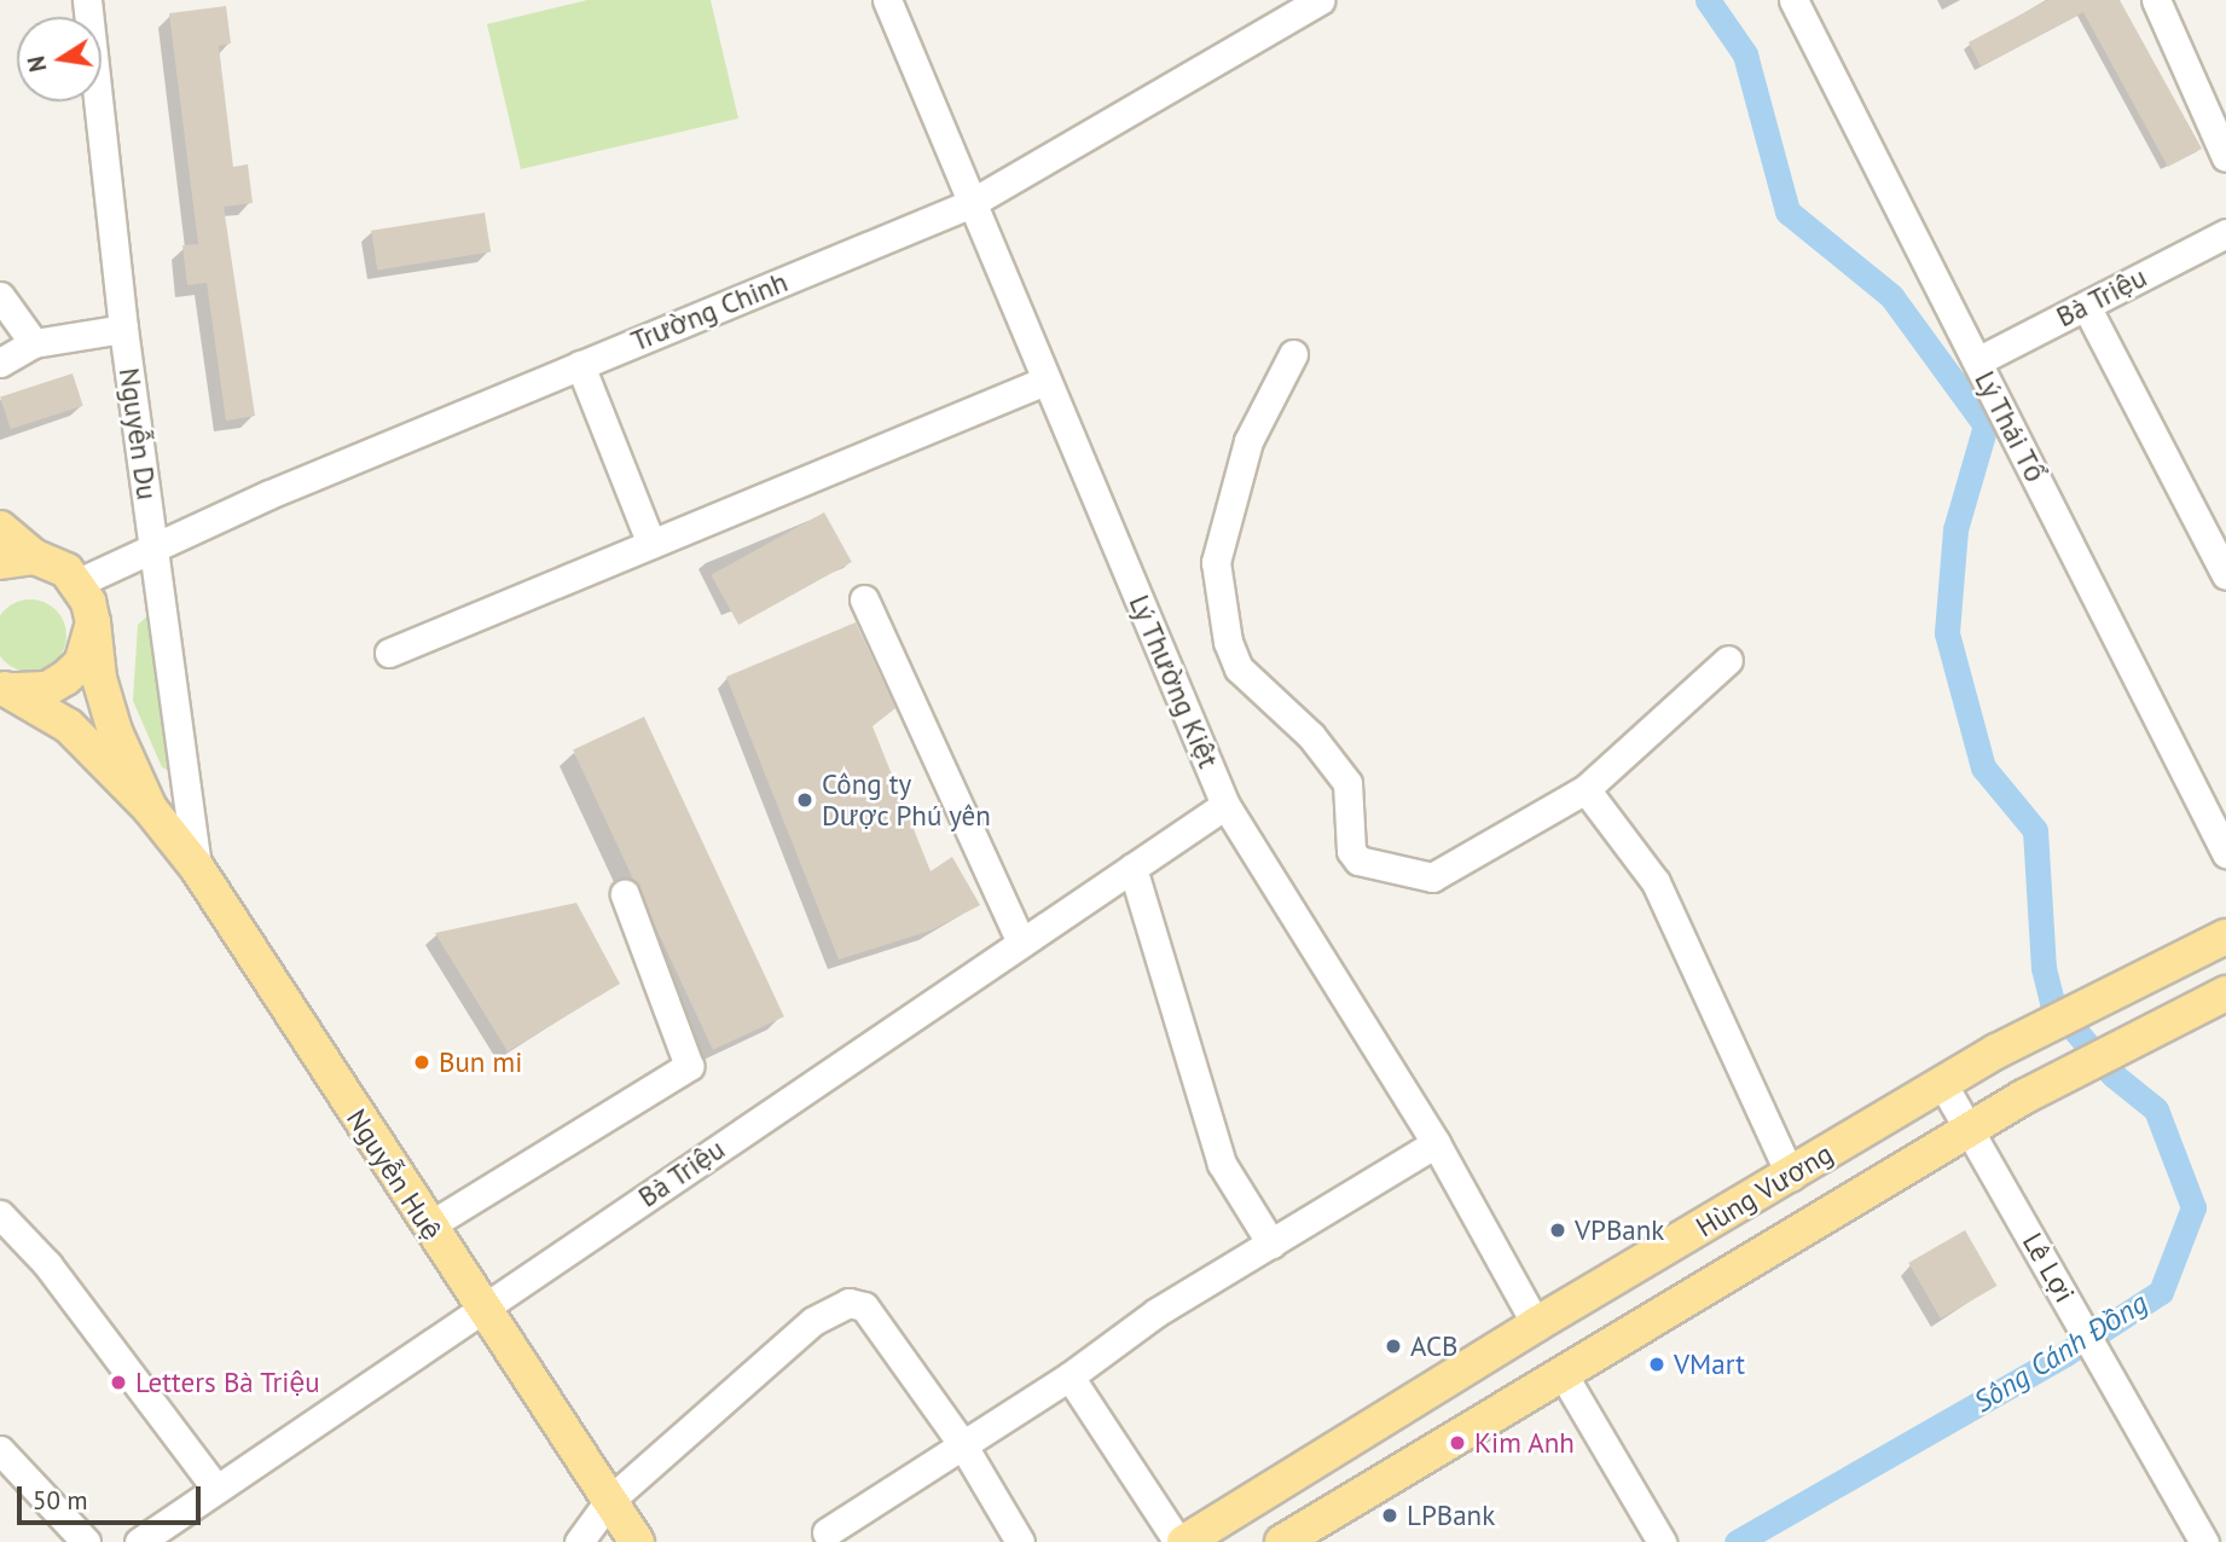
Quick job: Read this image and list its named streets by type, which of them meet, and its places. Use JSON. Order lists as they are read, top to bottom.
{
  "streets": {
    "main road": ["Nguyễn Huệ", "Hùng Vương"],
    "street": [
      "Bà Triệu",
      "Trường Chinh",
      "Lý Thái Tổ",
      "Nguyễn Du",
      "Lý Thường Kiệt",
      "Lê Lợi"
    ]
  },
  "crossings": [
    ["Bà Triệu", "Lý Thái Tổ"],
    ["Bà Triệu", "Lý Thường Kiệt"],
    ["Bà Triệu", "Nguyễn Huệ"],
    ["Trường Chinh", "Nguyễn Du"],
    ["Trường Chinh", "Lý Thường Kiệt"],
    ["Nguyễn Du", "Nguyễn Huệ"],
    ["Lý Thường Kiệt", "Hùng Vương"],
    ["Hùng Vương", "Lê Lợi"]
  ],
  "water": ["Sông Cánh Đồng"],
  "places": [
    "Công ty Dược Phú yên",
    "Bun mi",
    "VPBank",
    "ACB",
    "VMart",
    "Letters Bà Triệu",
    "Kim Anh",
    "LPBank"
  ],
  "scale_bar": "50 m",
  "north": "left"
}
